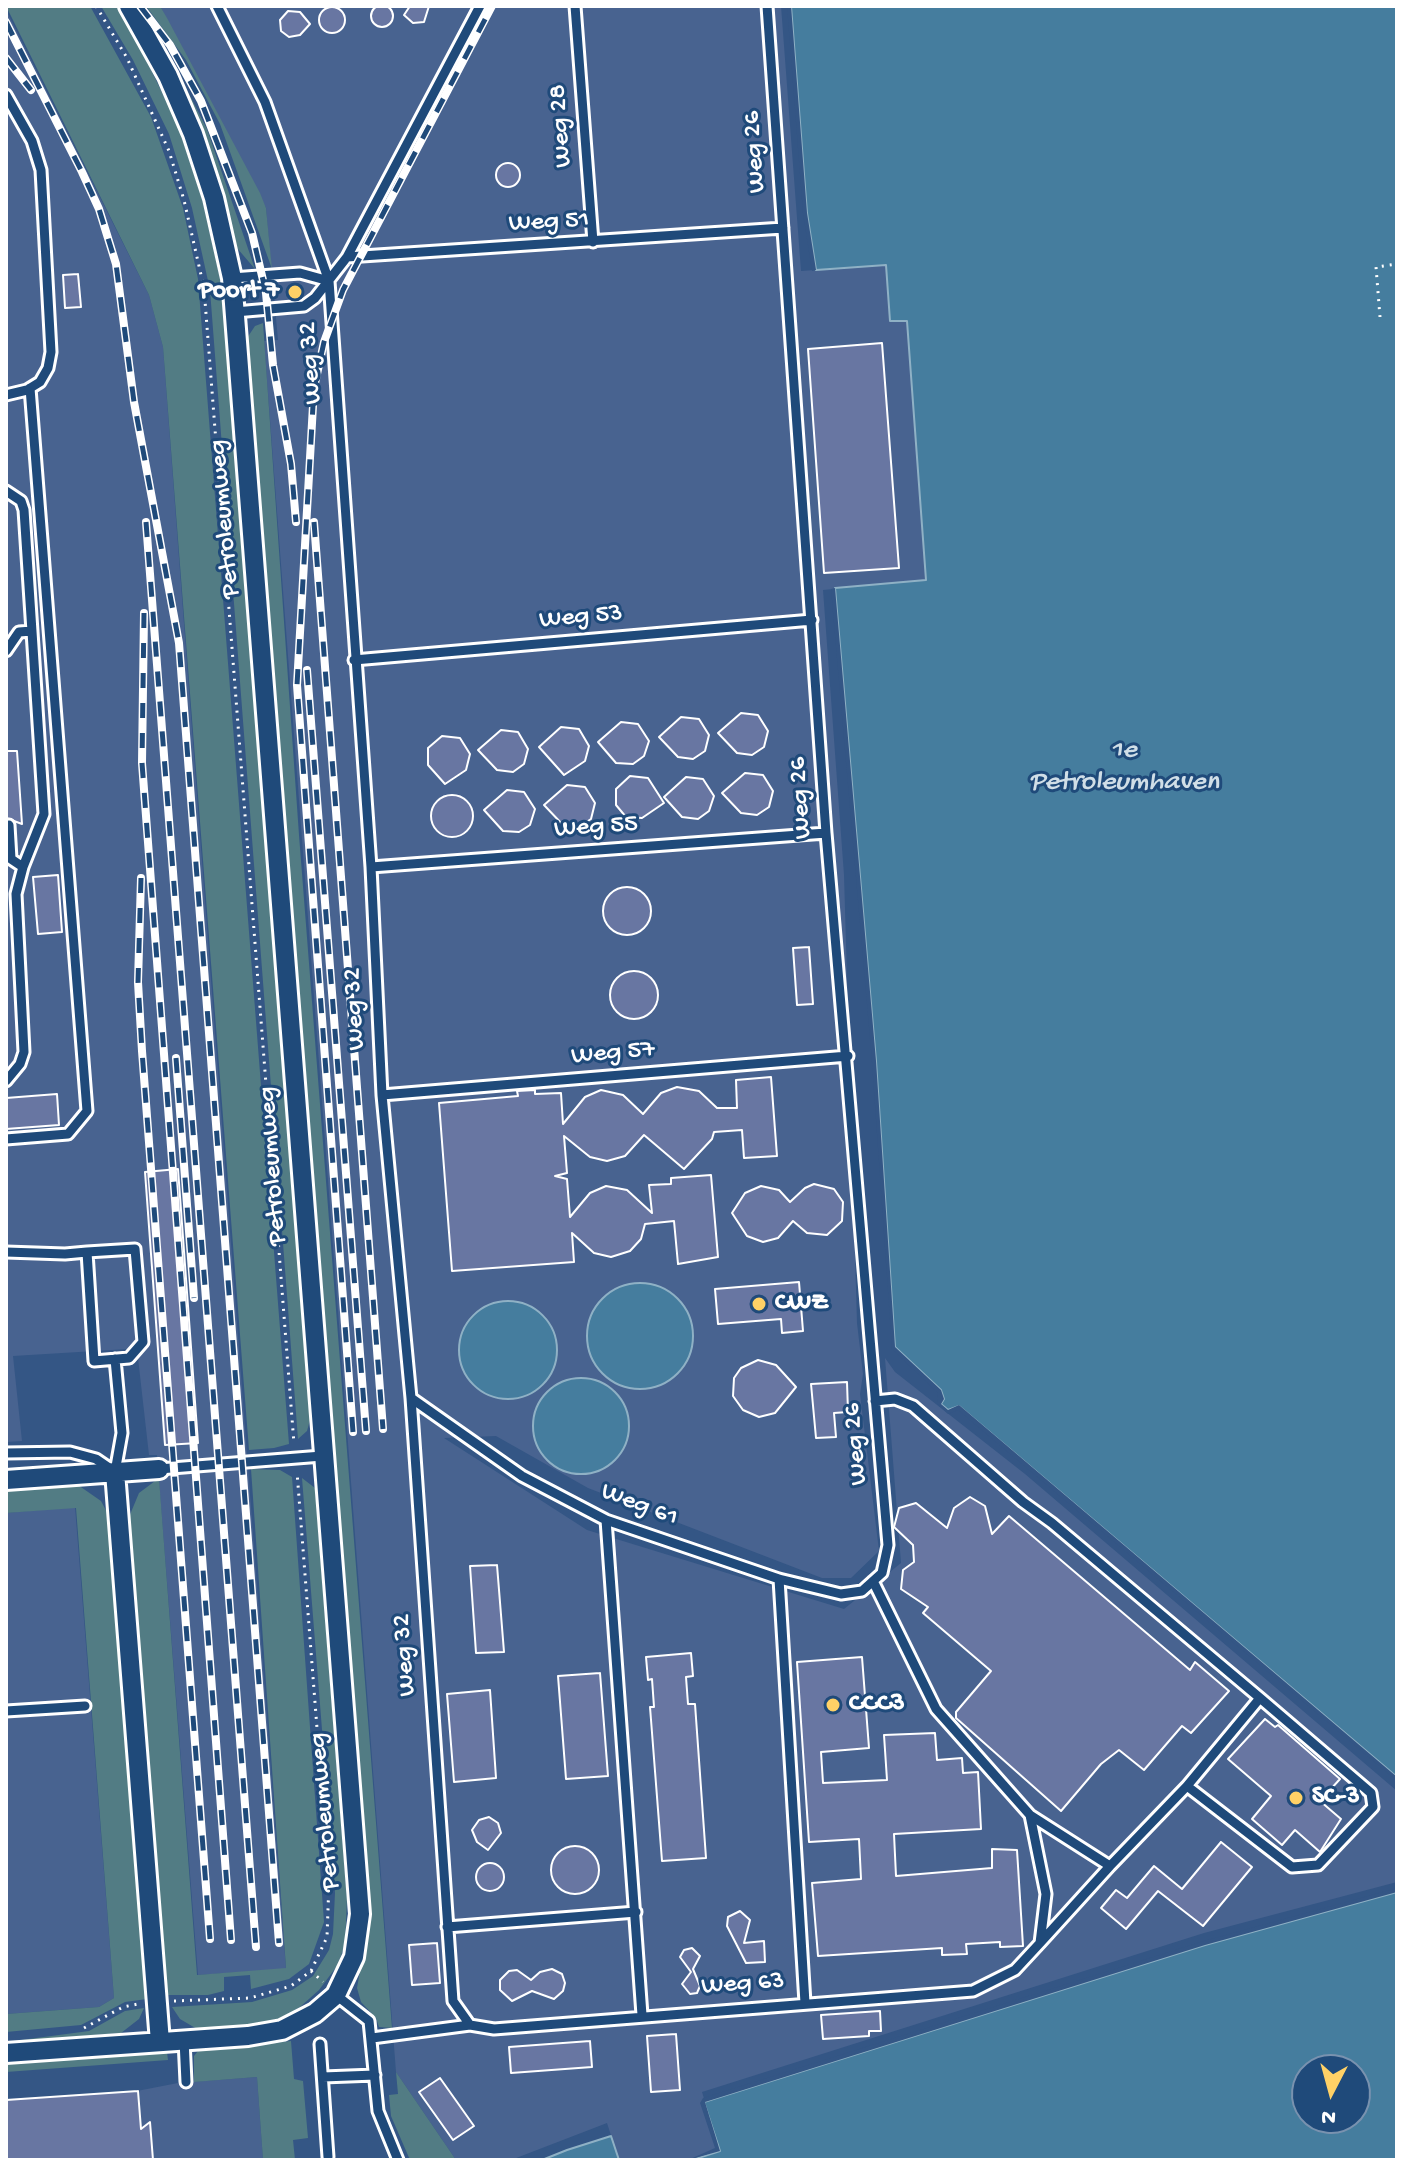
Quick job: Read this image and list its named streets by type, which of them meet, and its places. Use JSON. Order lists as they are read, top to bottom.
{
  "streets": {
    "street": ["Petroleumweg"],
    "lane": [
      "Weg 28",
      "Weg 26",
      "Weg 51",
      "Weg 32",
      "Weg 53",
      "Weg 55",
      "Weg 57",
      "Weg 61",
      "Weg 63"
    ]
  },
  "crossings": [
    ["Weg 28", "Weg 51"],
    ["Weg 26", "Weg 51"],
    ["Weg 26", "Weg 53"],
    ["Weg 26", "Weg 55"],
    ["Weg 26", "Weg 57"],
    ["Weg 26", "Weg 61"],
    ["Weg 32", "Weg 53"],
    ["Weg 32", "Weg 55"],
    ["Weg 32", "Weg 57"],
    ["Weg 32", "Weg 61"],
    ["Weg 32", "Weg 63"]
  ],
  "water": ["1e Petroleumhaven"],
  "places": [
    "Poort 7",
    "CWZ",
    "CCC3",
    "SC-3"
  ],
  "north": "bottom"
}
